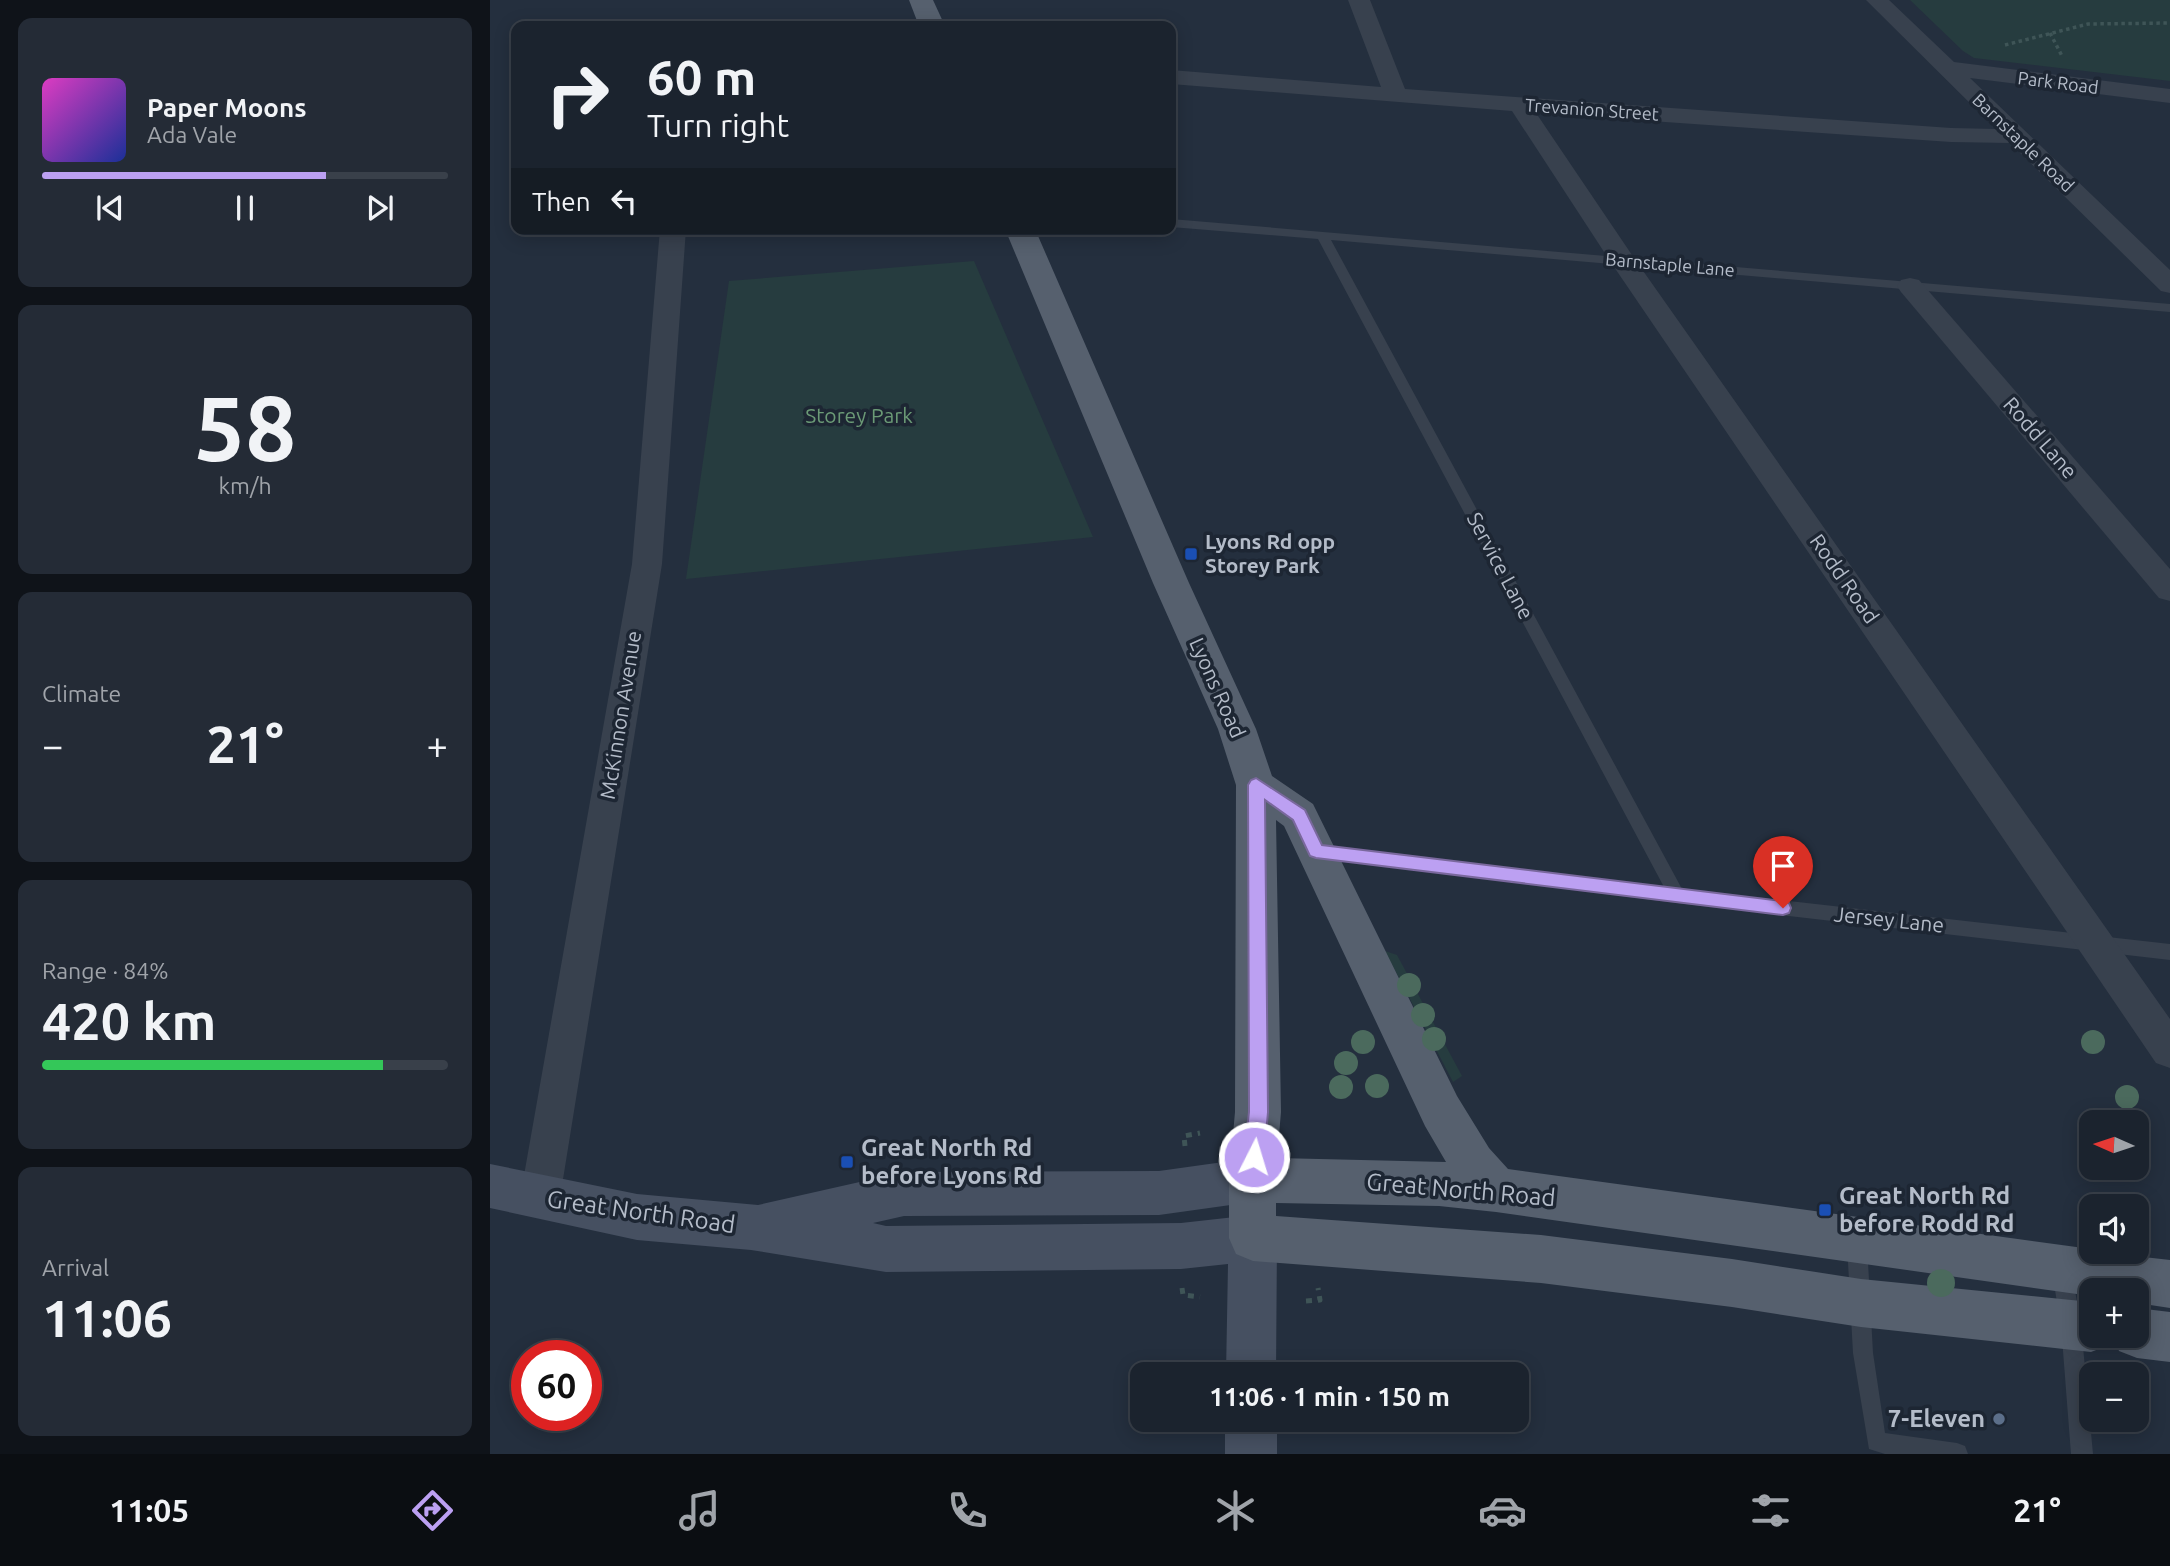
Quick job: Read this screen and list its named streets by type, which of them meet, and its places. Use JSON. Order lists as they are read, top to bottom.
{
  "streets": {
    "main road": ["Lyons Road", "Great North Road"],
    "street": [
      "Park Road",
      "Trevanion Street",
      "Barnstaple Road",
      "Rodd Lane",
      "Rodd Road",
      "McKinnon Avenue"
    ],
    "lane": ["Barnstaple Lane", "Service Lane", "Jersey Lane"]
  },
  "crossings": [
    ["Park Road", "Barnstaple Road"],
    ["Trevanion Street", "Barnstaple Road"],
    ["Trevanion Street", "Rodd Road"],
    ["Barnstaple Lane", "Rodd Lane"],
    ["Barnstaple Lane", "Service Lane"],
    ["Barnstaple Lane", "Rodd Road"],
    ["Service Lane", "Jersey Lane"],
    ["Rodd Road", "Jersey Lane"],
    ["Lyons Road", "Great North Road"],
    ["McKinnon Avenue", "Great North Road"]
  ],
  "parks": ["Storey Park"],
  "places": {
    "transit": ["Lyons Rd opp Storey Park", "Great North Rd before Lyons Rd", "Great North Rd before Rodd Rd"],
    "other": ["7-Eleven"]
  },
  "north": "left",
  "page": {
    "turn": ["60 m", "Turn right"],
    "song": ["Paper Moons", "Ada Vale"],
    "then": "Then",
    "tile": [
      ["58", "km/h"],
      "Climate",
      ["Range · 84%", "420 km"],
      ["Arrival", "11:06"]
    ],
    "heat": ["−", "21°", "+"],
    "map_buttons": ["+", "−"],
    "limit": "60",
    "trip": "11:06 · 1 min · 150 m",
    "tabs": ["11:05", "21°"]
  }
}
